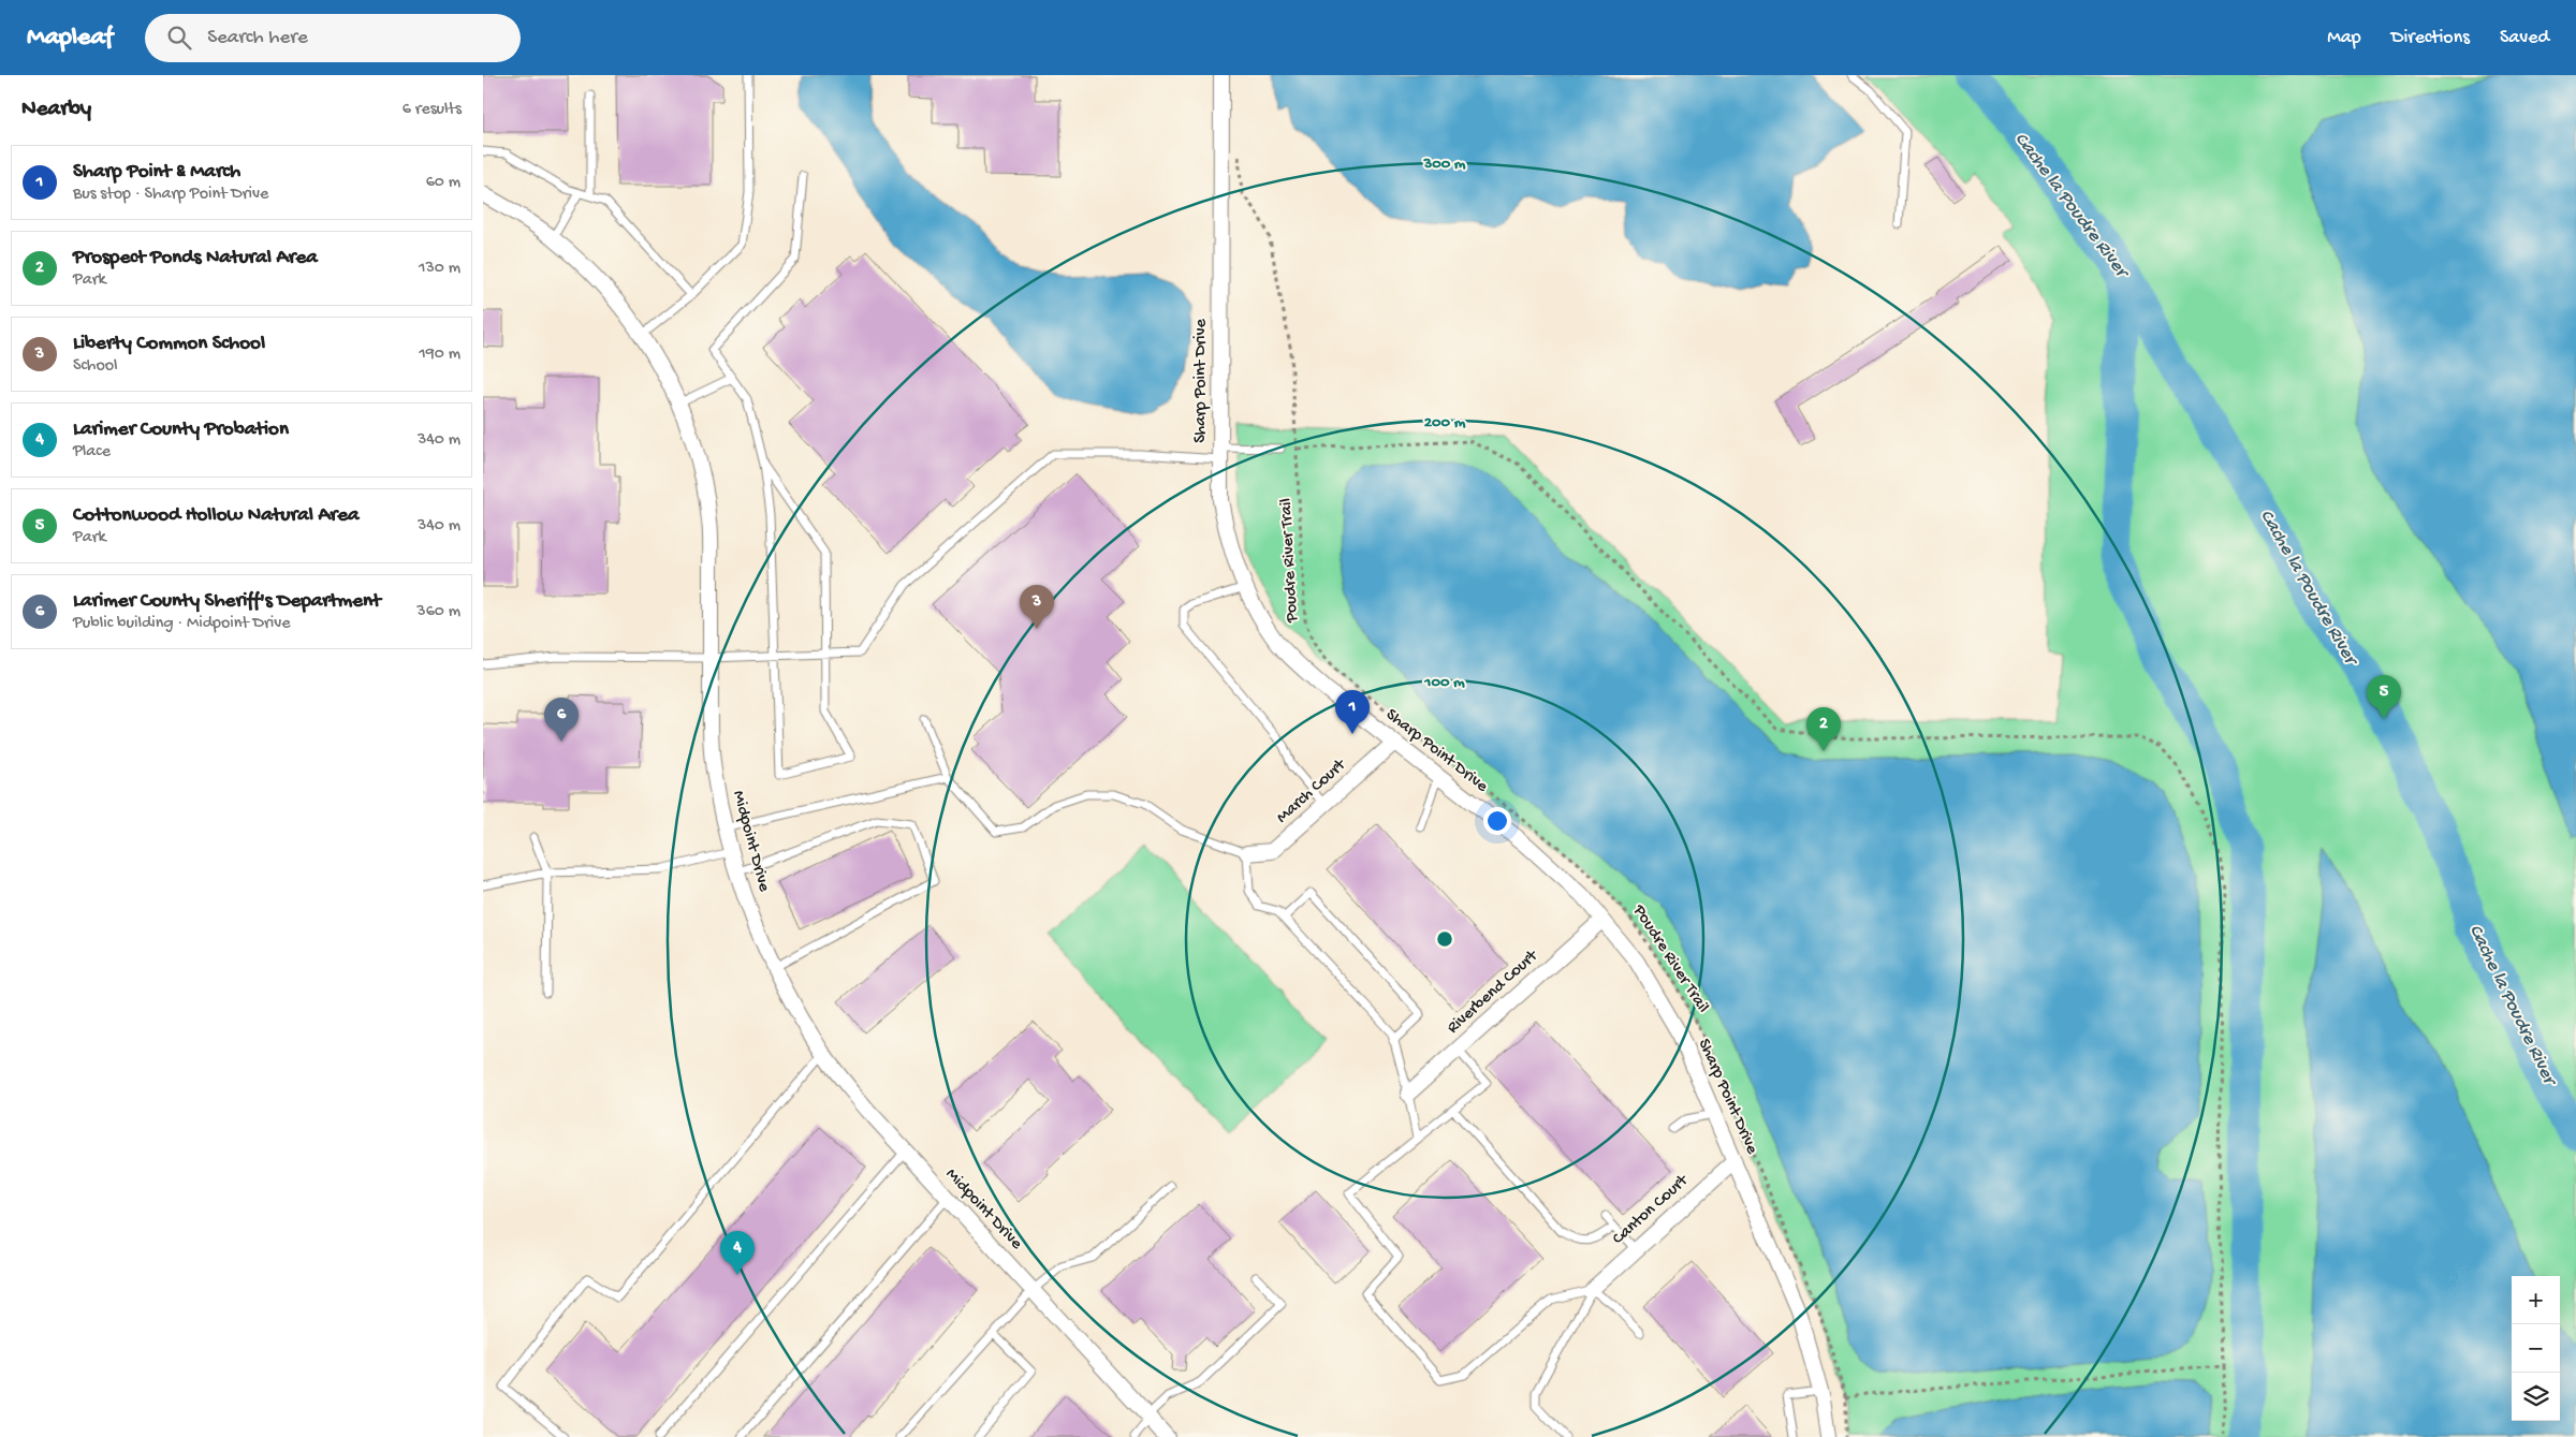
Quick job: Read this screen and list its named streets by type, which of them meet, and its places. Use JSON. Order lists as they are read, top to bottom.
{
  "streets": {
    "street": [
      "Sharp Point Drive",
      "March Court",
      "Midpoint Drive",
      "Riverbend Court",
      "Canton Court"
    ],
    "path": ["Poudre River Trail"]
  },
  "crossings": [
    ["Sharp Point Drive", "March Court"],
    ["Sharp Point Drive", "Riverbend Court"],
    ["Sharp Point Drive", "Canton Court"]
  ],
  "water": ["Cache la Poudre River"],
  "page": {
    "header": "Mapleaf",
    "search": "Search here",
    "nav": ["Map", "Directions", "Saved"],
    "heading": ["Nearby", "6 results"],
    "list": [
      {
        "mark": "1",
        "name": "Sharp Point & March",
        "note": "Bus stop · Sharp Point Drive",
        "value": "60 m"
      },
      {
        "mark": "2",
        "name": "Prospect Ponds Natural Area",
        "note": "Park",
        "value": "130 m"
      },
      {
        "mark": "3",
        "name": "Liberty Common School",
        "note": "School",
        "value": "190 m"
      },
      {
        "mark": "4",
        "name": "Larimer County Probation",
        "note": "Place",
        "value": "340 m"
      },
      {
        "mark": "5",
        "name": "Cottonwood Hollow Natural Area",
        "note": "Park",
        "value": "340 m"
      },
      {
        "mark": "6",
        "name": "Larimer County Sheriff's Department",
        "note": "Public building · Midpoint Drive",
        "value": "360 m"
      }
    ],
    "pins": [
      "3",
      "5",
      "1",
      "6",
      "2",
      "4"
    ],
    "map_buttons": ["+", "−"]
  },
  "rings": ["300 m", "200 m", "100 m"]
}
